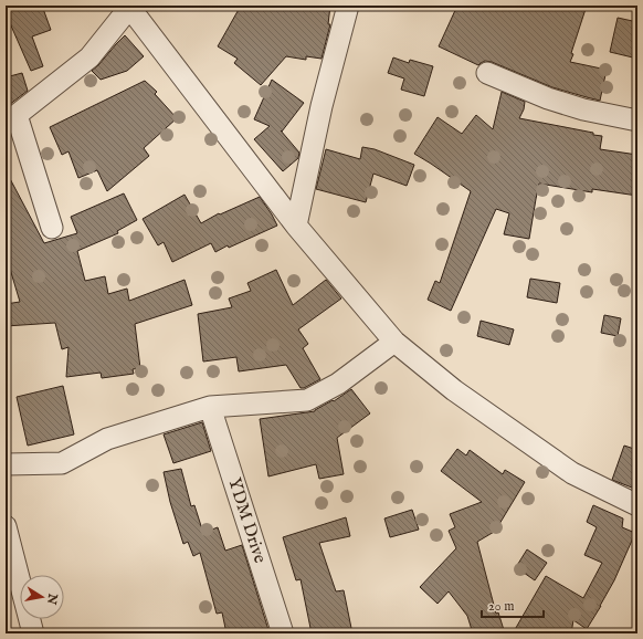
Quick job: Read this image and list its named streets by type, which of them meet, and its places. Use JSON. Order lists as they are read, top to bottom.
{
  "streets": {
    "street": ["YDM Drive"]
  },
  "scale_bar": "20 m",
  "north": "right"
}
